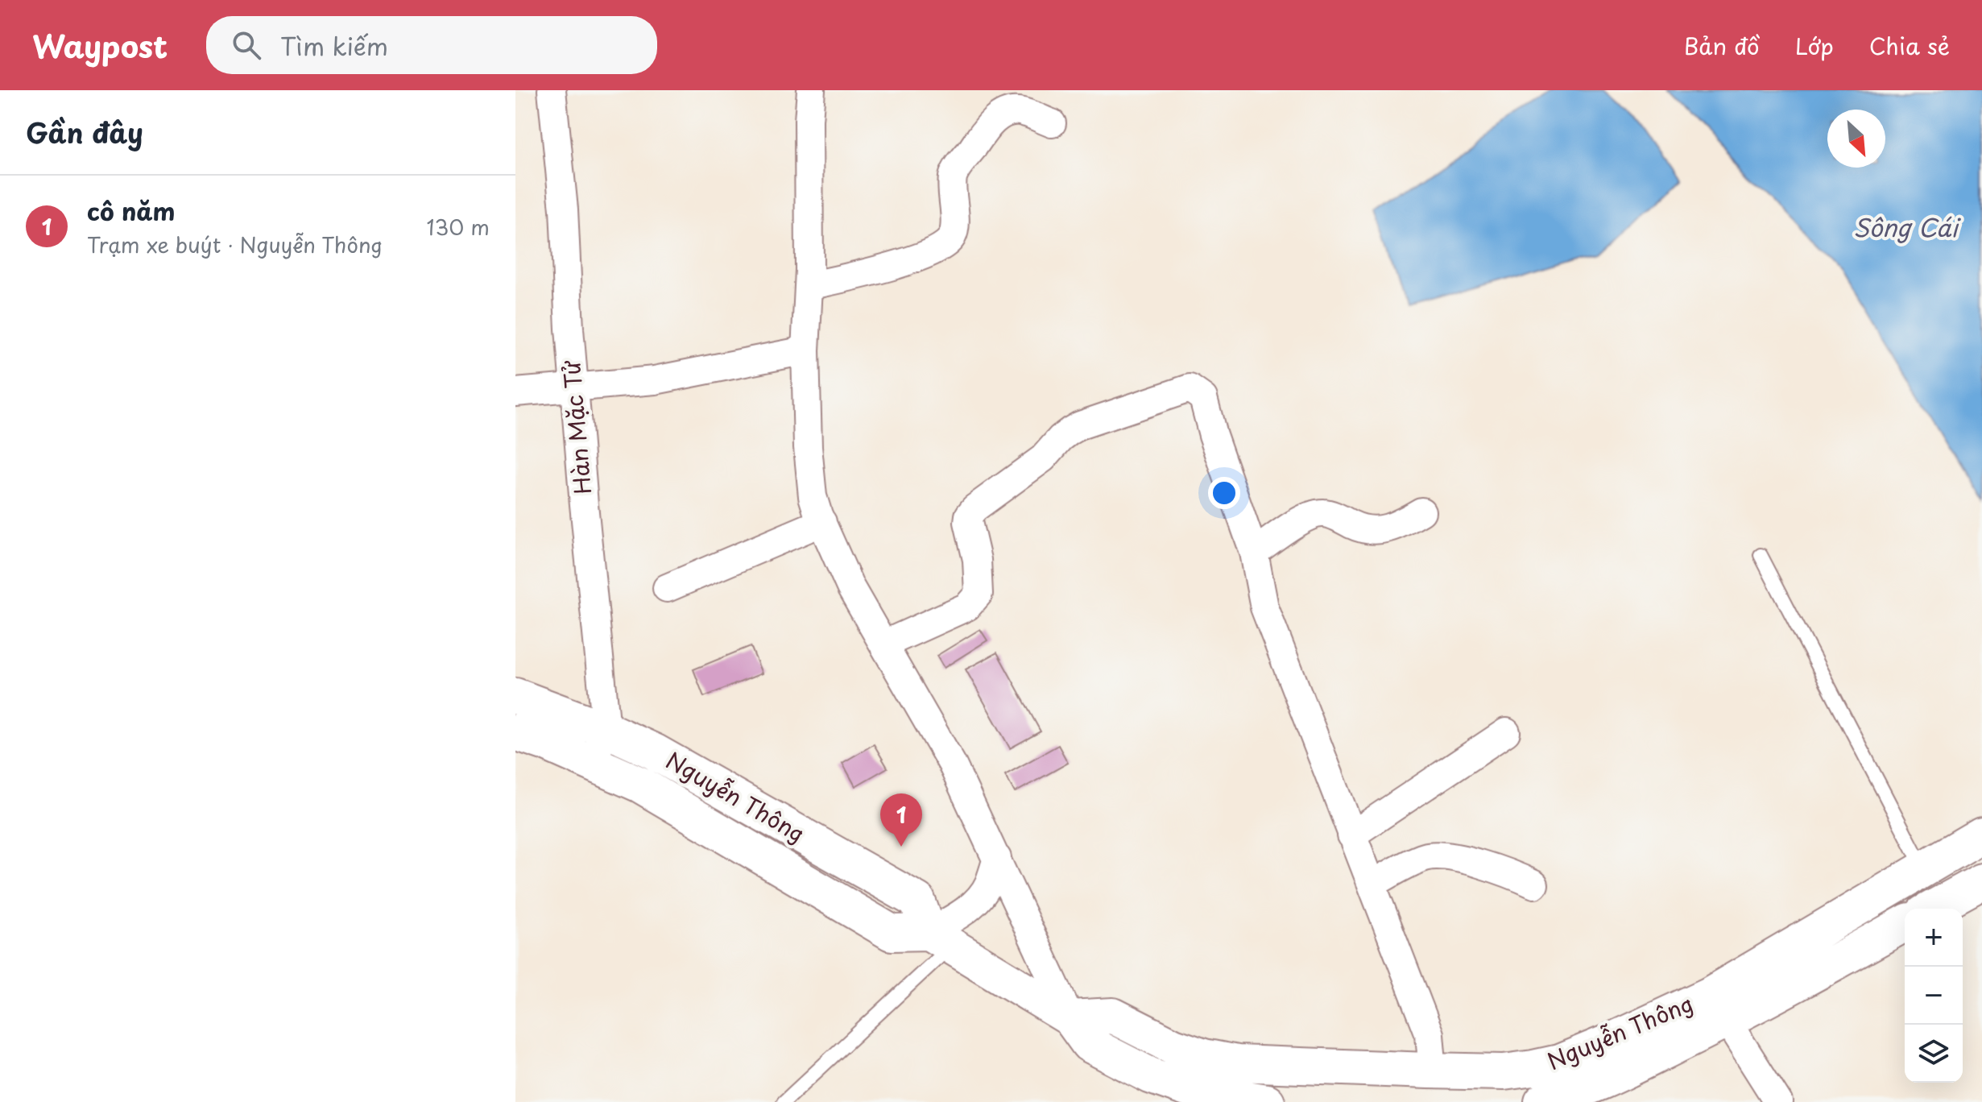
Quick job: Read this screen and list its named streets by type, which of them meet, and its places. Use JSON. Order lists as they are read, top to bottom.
{
  "streets": {
    "main road": ["Nguyễn Thông"],
    "street": ["Hàn Mặc Tử"]
  },
  "crossings": [
    ["Hàn Mặc Tử", "Nguyễn Thông"]
  ],
  "water": ["Sông Cái"],
  "north": "bottom right",
  "page": {
    "header": "Waypost",
    "search": "Tìm kiếm",
    "nav": ["Bản đồ", "Lớp", "Chia sẻ"],
    "heading": "Gần đây",
    "list": [
      {
        "mark": "1",
        "name": "cô năm",
        "note": "Trạm xe buýt · Nguyễn Thông",
        "value": "130 m"
      }
    ],
    "pins": "1",
    "map_buttons": ["+", "−"]
  }
}
